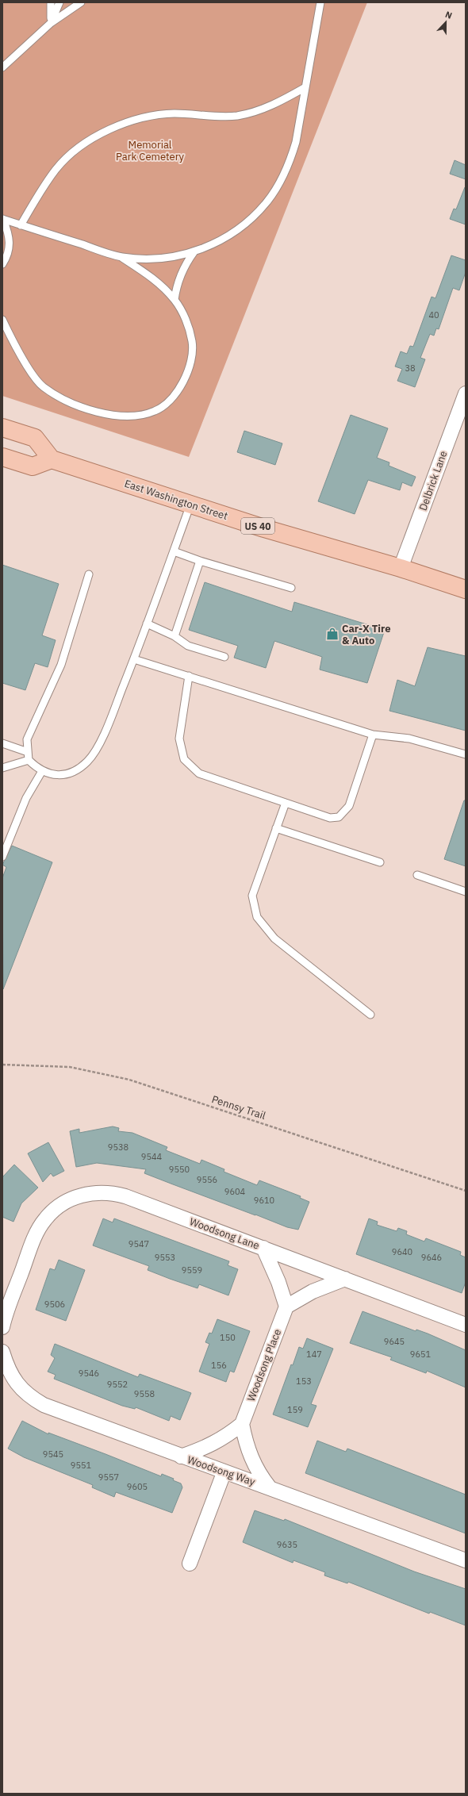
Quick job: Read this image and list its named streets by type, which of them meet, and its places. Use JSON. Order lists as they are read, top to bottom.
{
  "streets": {
    "main road": ["East Washington Street", "US 40"],
    "street": [
      "Delbrick Lane",
      "Woodsong Lane",
      "Woodsong Place",
      "Woodsong Way"
    ],
    "path": ["Pennsy Trail"]
  },
  "crossings": [
    ["Delbrick Lane", "East Washington Street"]
  ],
  "parks": ["Memorial Park Cemetery"],
  "places": {
    "shop": ["Car-X Tire & Auto"]
  },
  "house_numbers": [
    "40",
    "38",
    "9538",
    "9544",
    "9550",
    "9556",
    "9604",
    "9610",
    "9547",
    "9640",
    "9553",
    "9646",
    "9559",
    "9506",
    "150",
    "9645",
    "147",
    "9651",
    "156",
    "9546",
    "153",
    "9552",
    "9558",
    "159",
    "9545",
    "9551",
    "9557",
    "9605",
    "9635"
  ],
  "north": "top"
}
